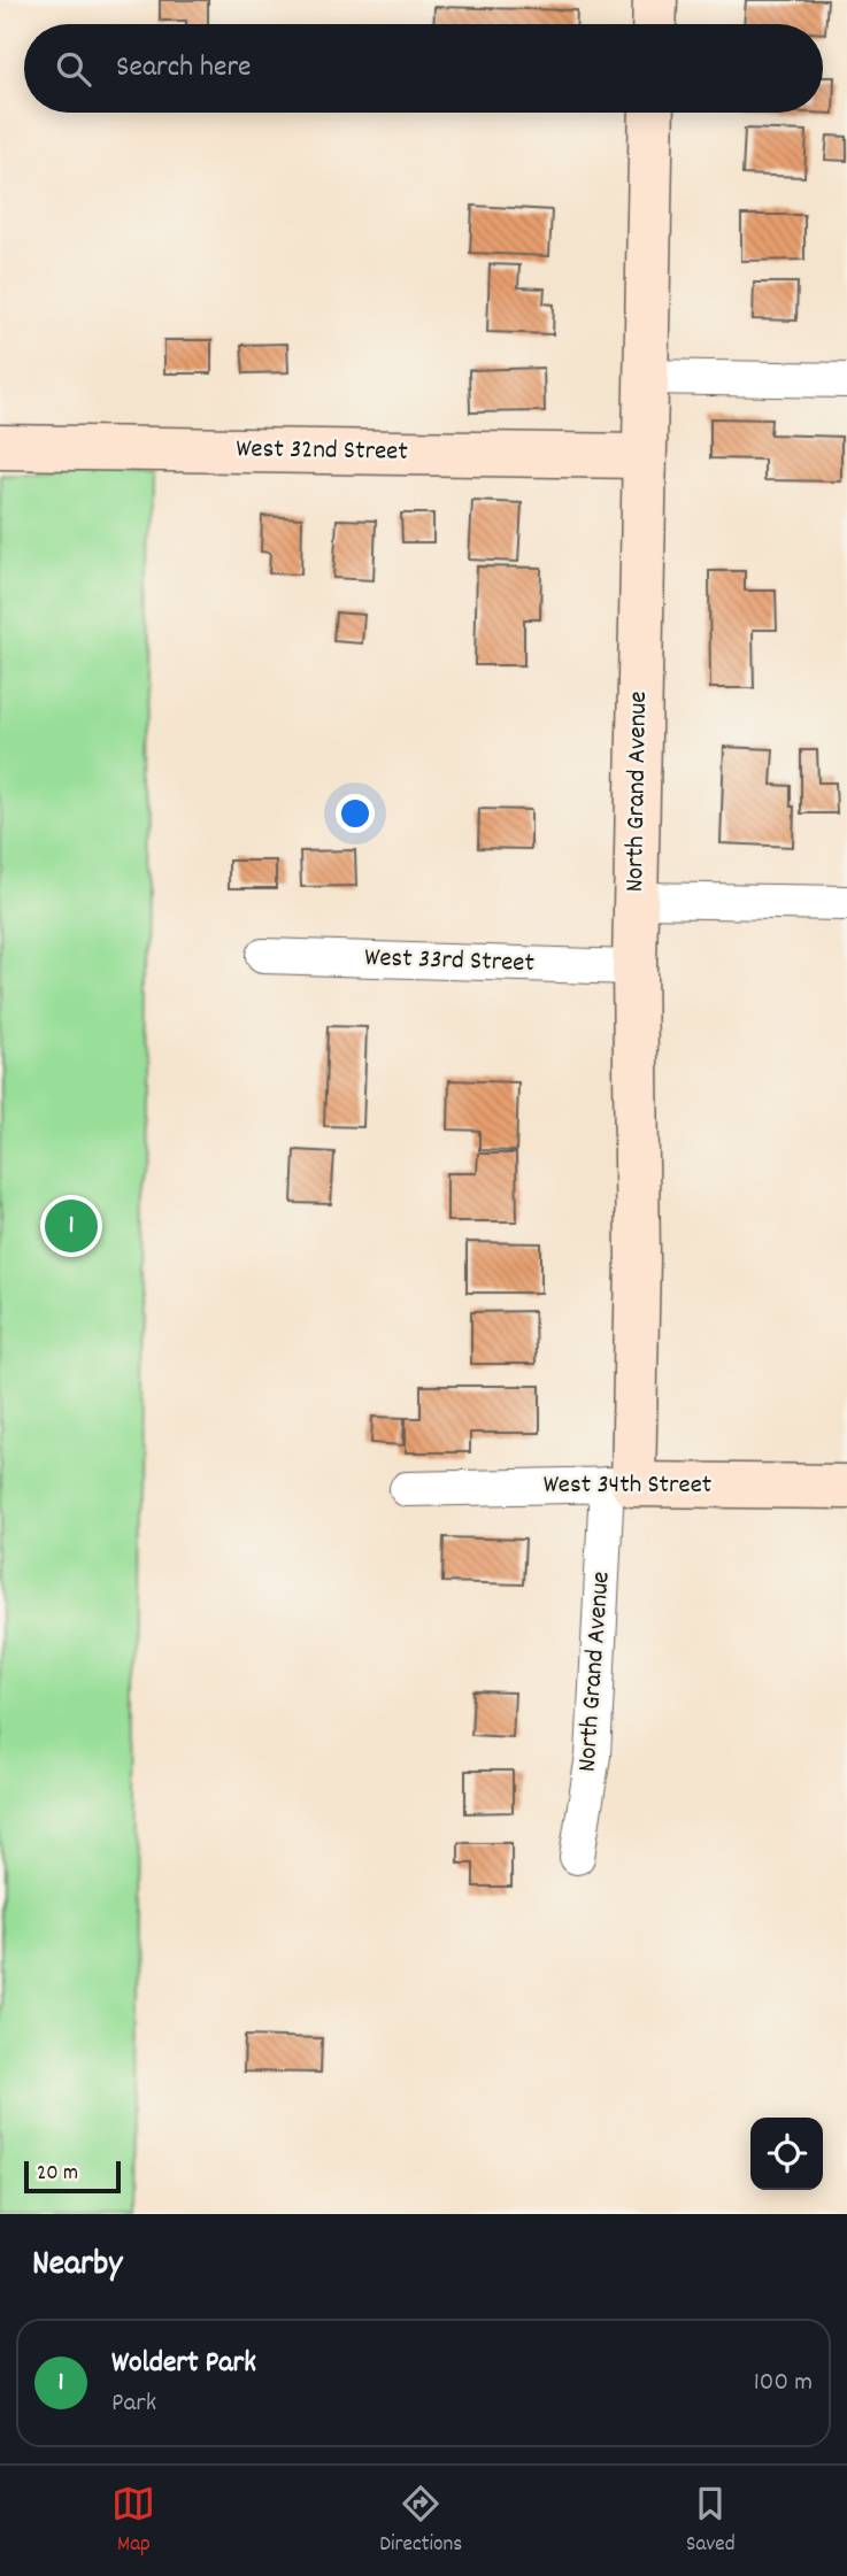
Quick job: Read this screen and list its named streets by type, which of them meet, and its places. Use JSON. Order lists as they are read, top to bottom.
{
  "streets": {
    "street": [
      "West 32nd Street",
      "North Grand Avenue",
      "West 33rd Street",
      "West 34th Street"
    ]
  },
  "crossings": [
    ["West 32nd Street", "North Grand Avenue"],
    ["North Grand Avenue", "West 33rd Street"],
    ["North Grand Avenue", "West 34th Street"]
  ],
  "scale_bar": "20 m",
  "page": {
    "search": "Search here",
    "pins": "1",
    "scale": "20 m",
    "heading": "Nearby",
    "list": [
      {
        "mark": "1",
        "name": "Woldert Park",
        "note": "Park",
        "value": "100 m"
      }
    ],
    "nav": ["Map", "Directions", "Saved"]
  }
}
